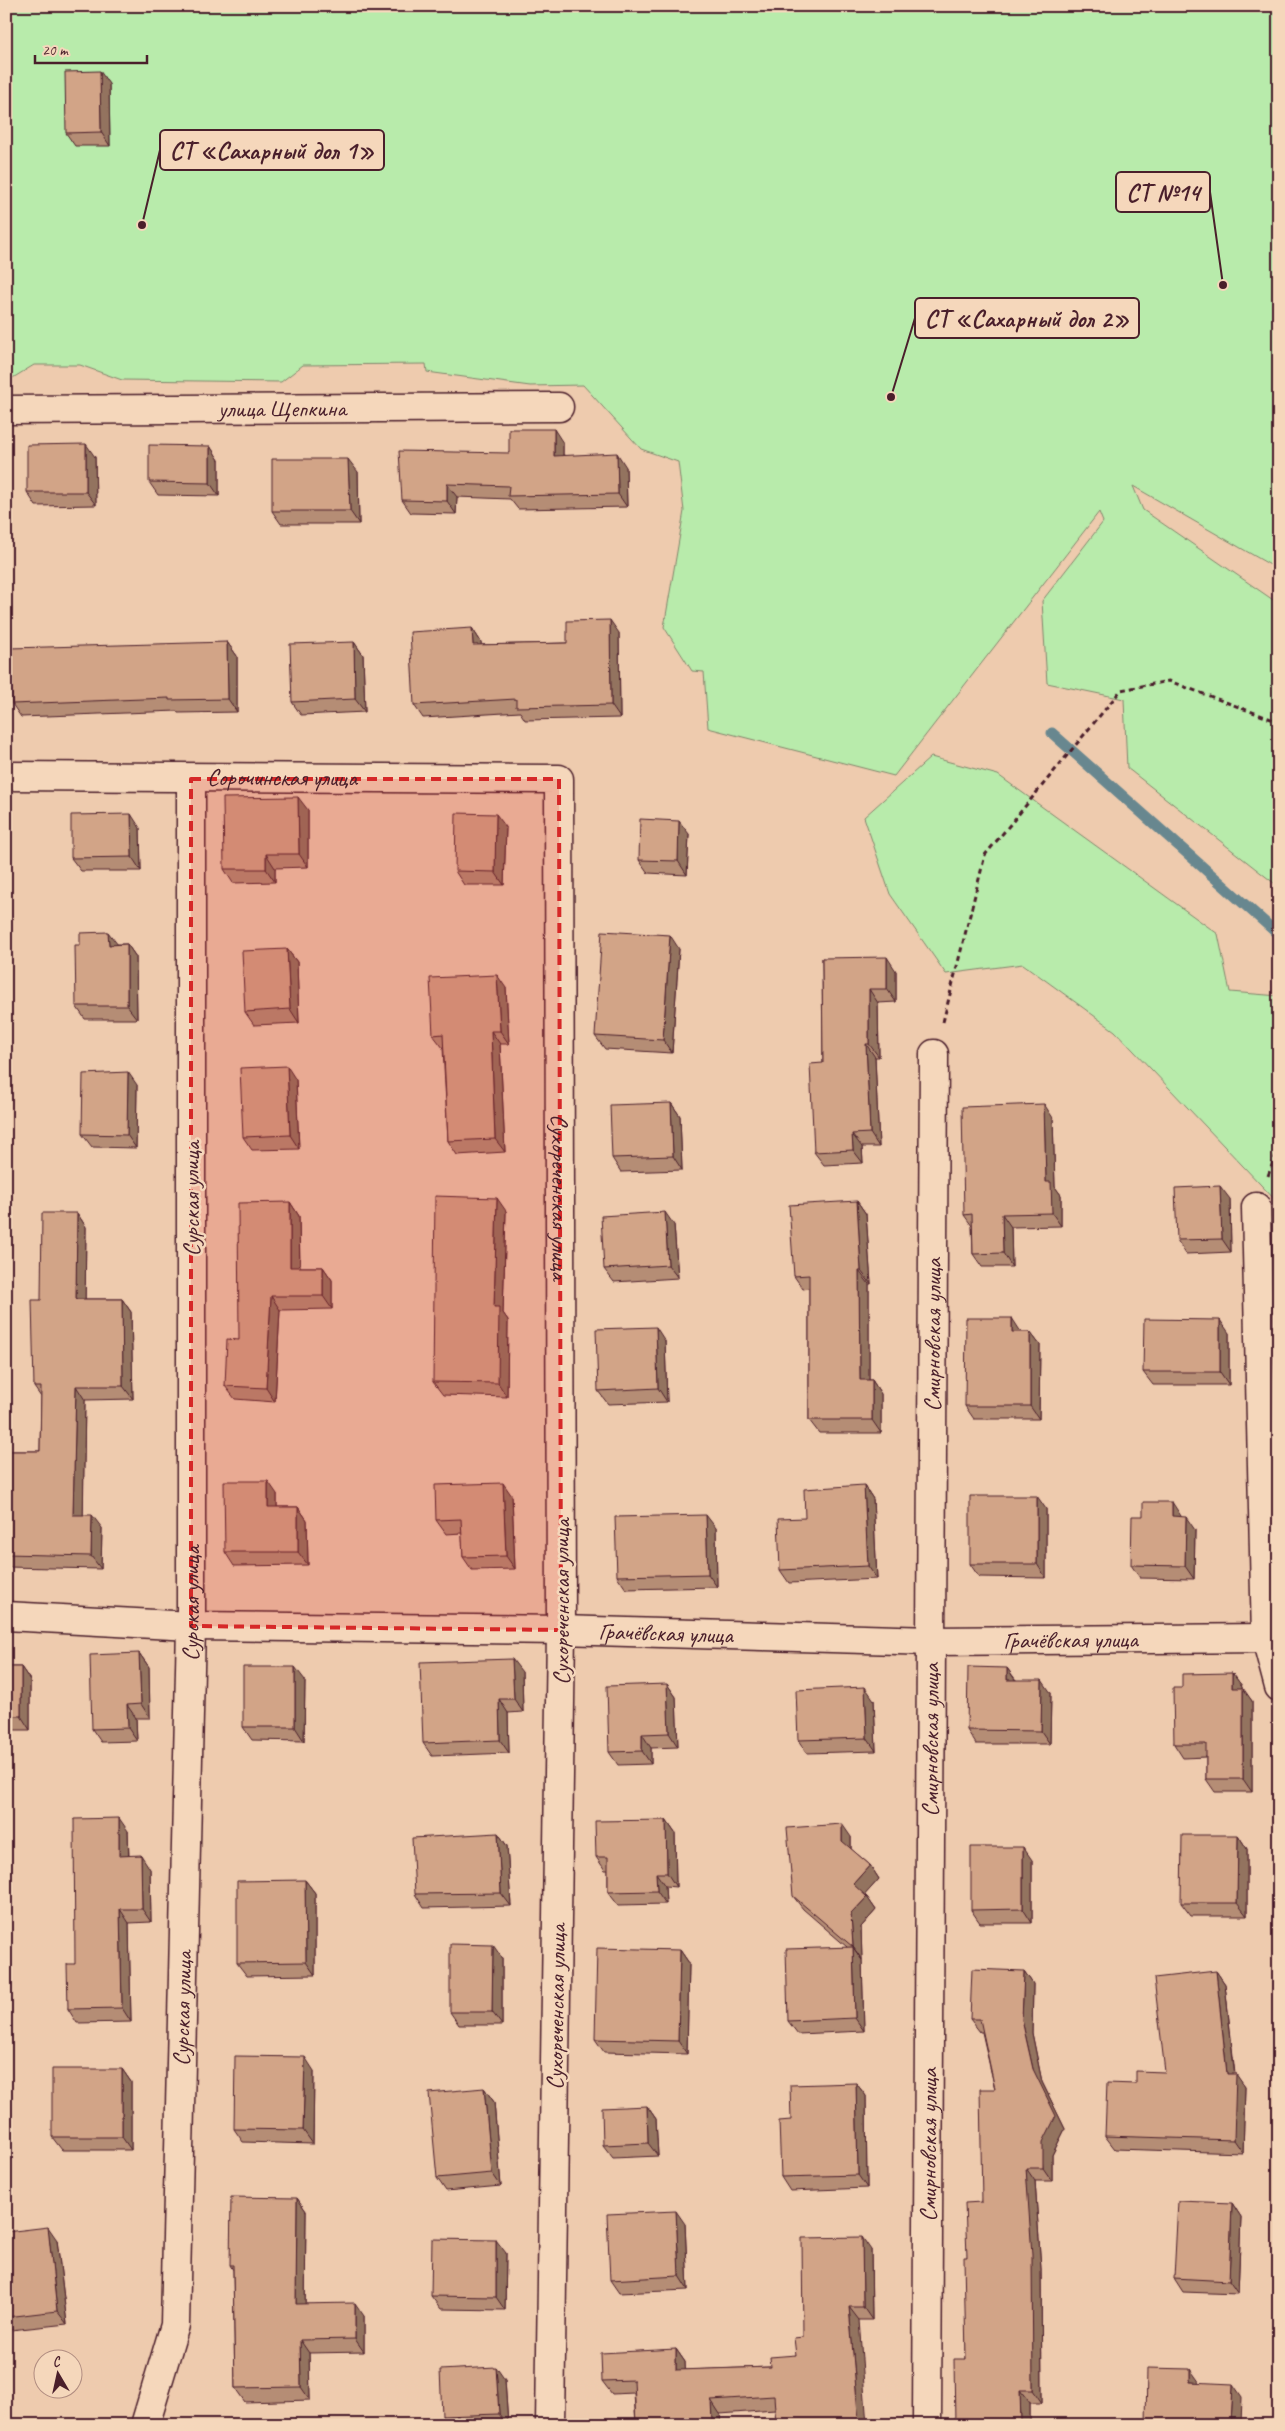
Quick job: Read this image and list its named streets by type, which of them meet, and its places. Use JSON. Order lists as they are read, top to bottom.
{
  "streets": {
    "street": [
      "улица Щепкина",
      "Сорочинская улица",
      "Сухореченская улица",
      "Сурская улица",
      "Смирновская улица",
      "Грачёвская улица"
    ]
  },
  "crossings": [
    ["Сорочинская улица", "Сухореченская улица"],
    ["Сорочинская улица", "Сурская улица"],
    ["Сухореченская улица", "Грачёвская улица"],
    ["Сурская улица", "Грачёвская улица"],
    ["Смирновская улица", "Грачёвская улица"]
  ],
  "places": ["СТ «Сахарный дол 1»", "СТ №14", "СТ «Сахарный дол 2»"],
  "scale_bar": "20 m",
  "north": "top"
}
